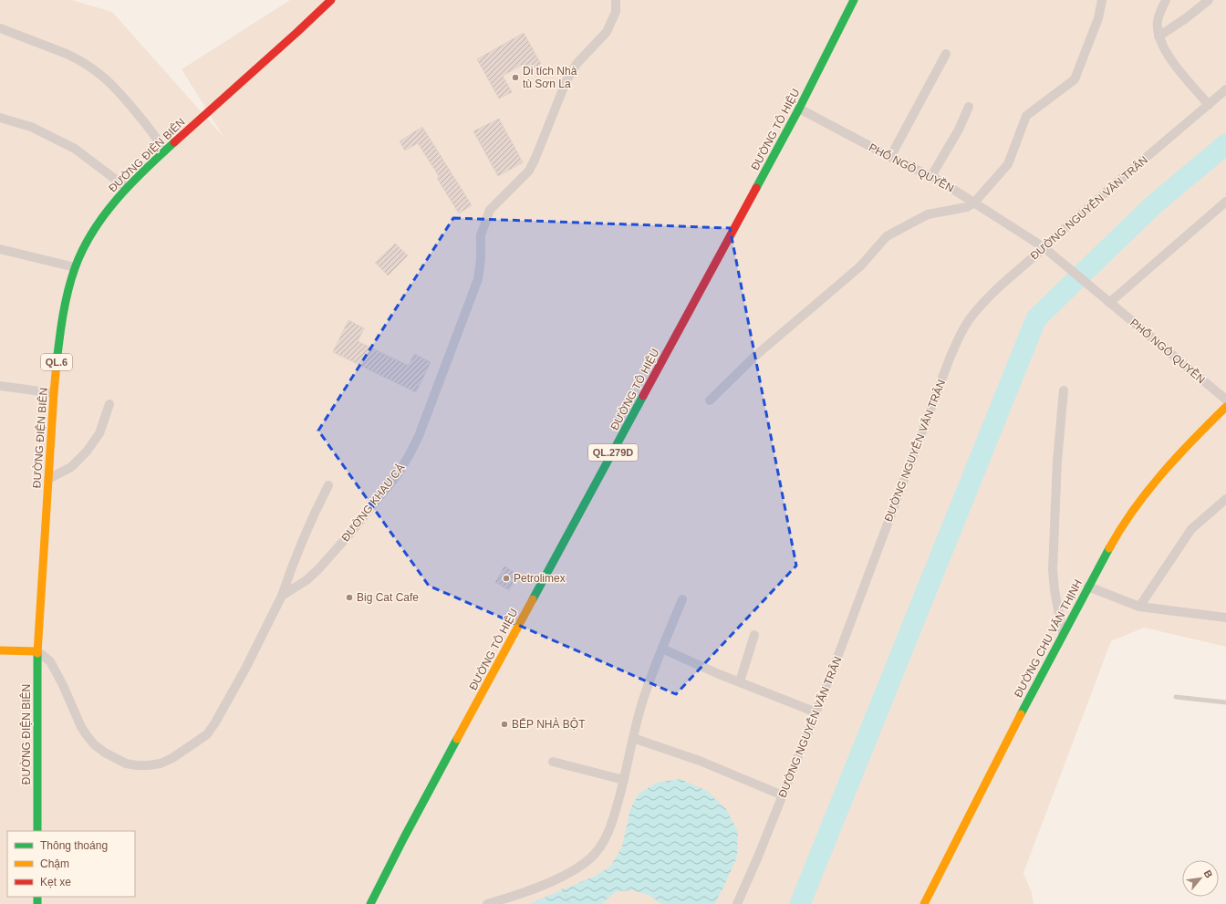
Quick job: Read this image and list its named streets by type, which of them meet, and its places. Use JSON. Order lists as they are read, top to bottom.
{
  "streets": {
    "main road": [
      "ĐƯỜNG TÔ HIỆU",
      "ĐƯỜNG ĐIỆN BIÊN",
      "QL.6",
      "QL.279D",
      "ĐƯỜNG CHU VĂN THỊNH"
    ],
    "street": ["PHỐ NGÔ QUYỀN", "ĐƯỜNG NGUYỄN VĂN TRÂN", "ĐƯỜNG KHAU CẢ"]
  },
  "crossings": [
    ["ĐƯỜNG TÔ HIỆU", "PHỐ NGÔ QUYỀN"],
    ["PHỐ NGÔ QUYỀN", "ĐƯỜNG NGUYỄN VĂN TRÂN"]
  ],
  "places": [
    "Di tích Nhà tù Sơn La",
    "Petrolimex",
    "Big Cat Cafe",
    "BẾP NHÀ BỘT"
  ],
  "legend": ["Thông thoáng", "Chậm", "Kẹt xe"],
  "north": "top right"
}
